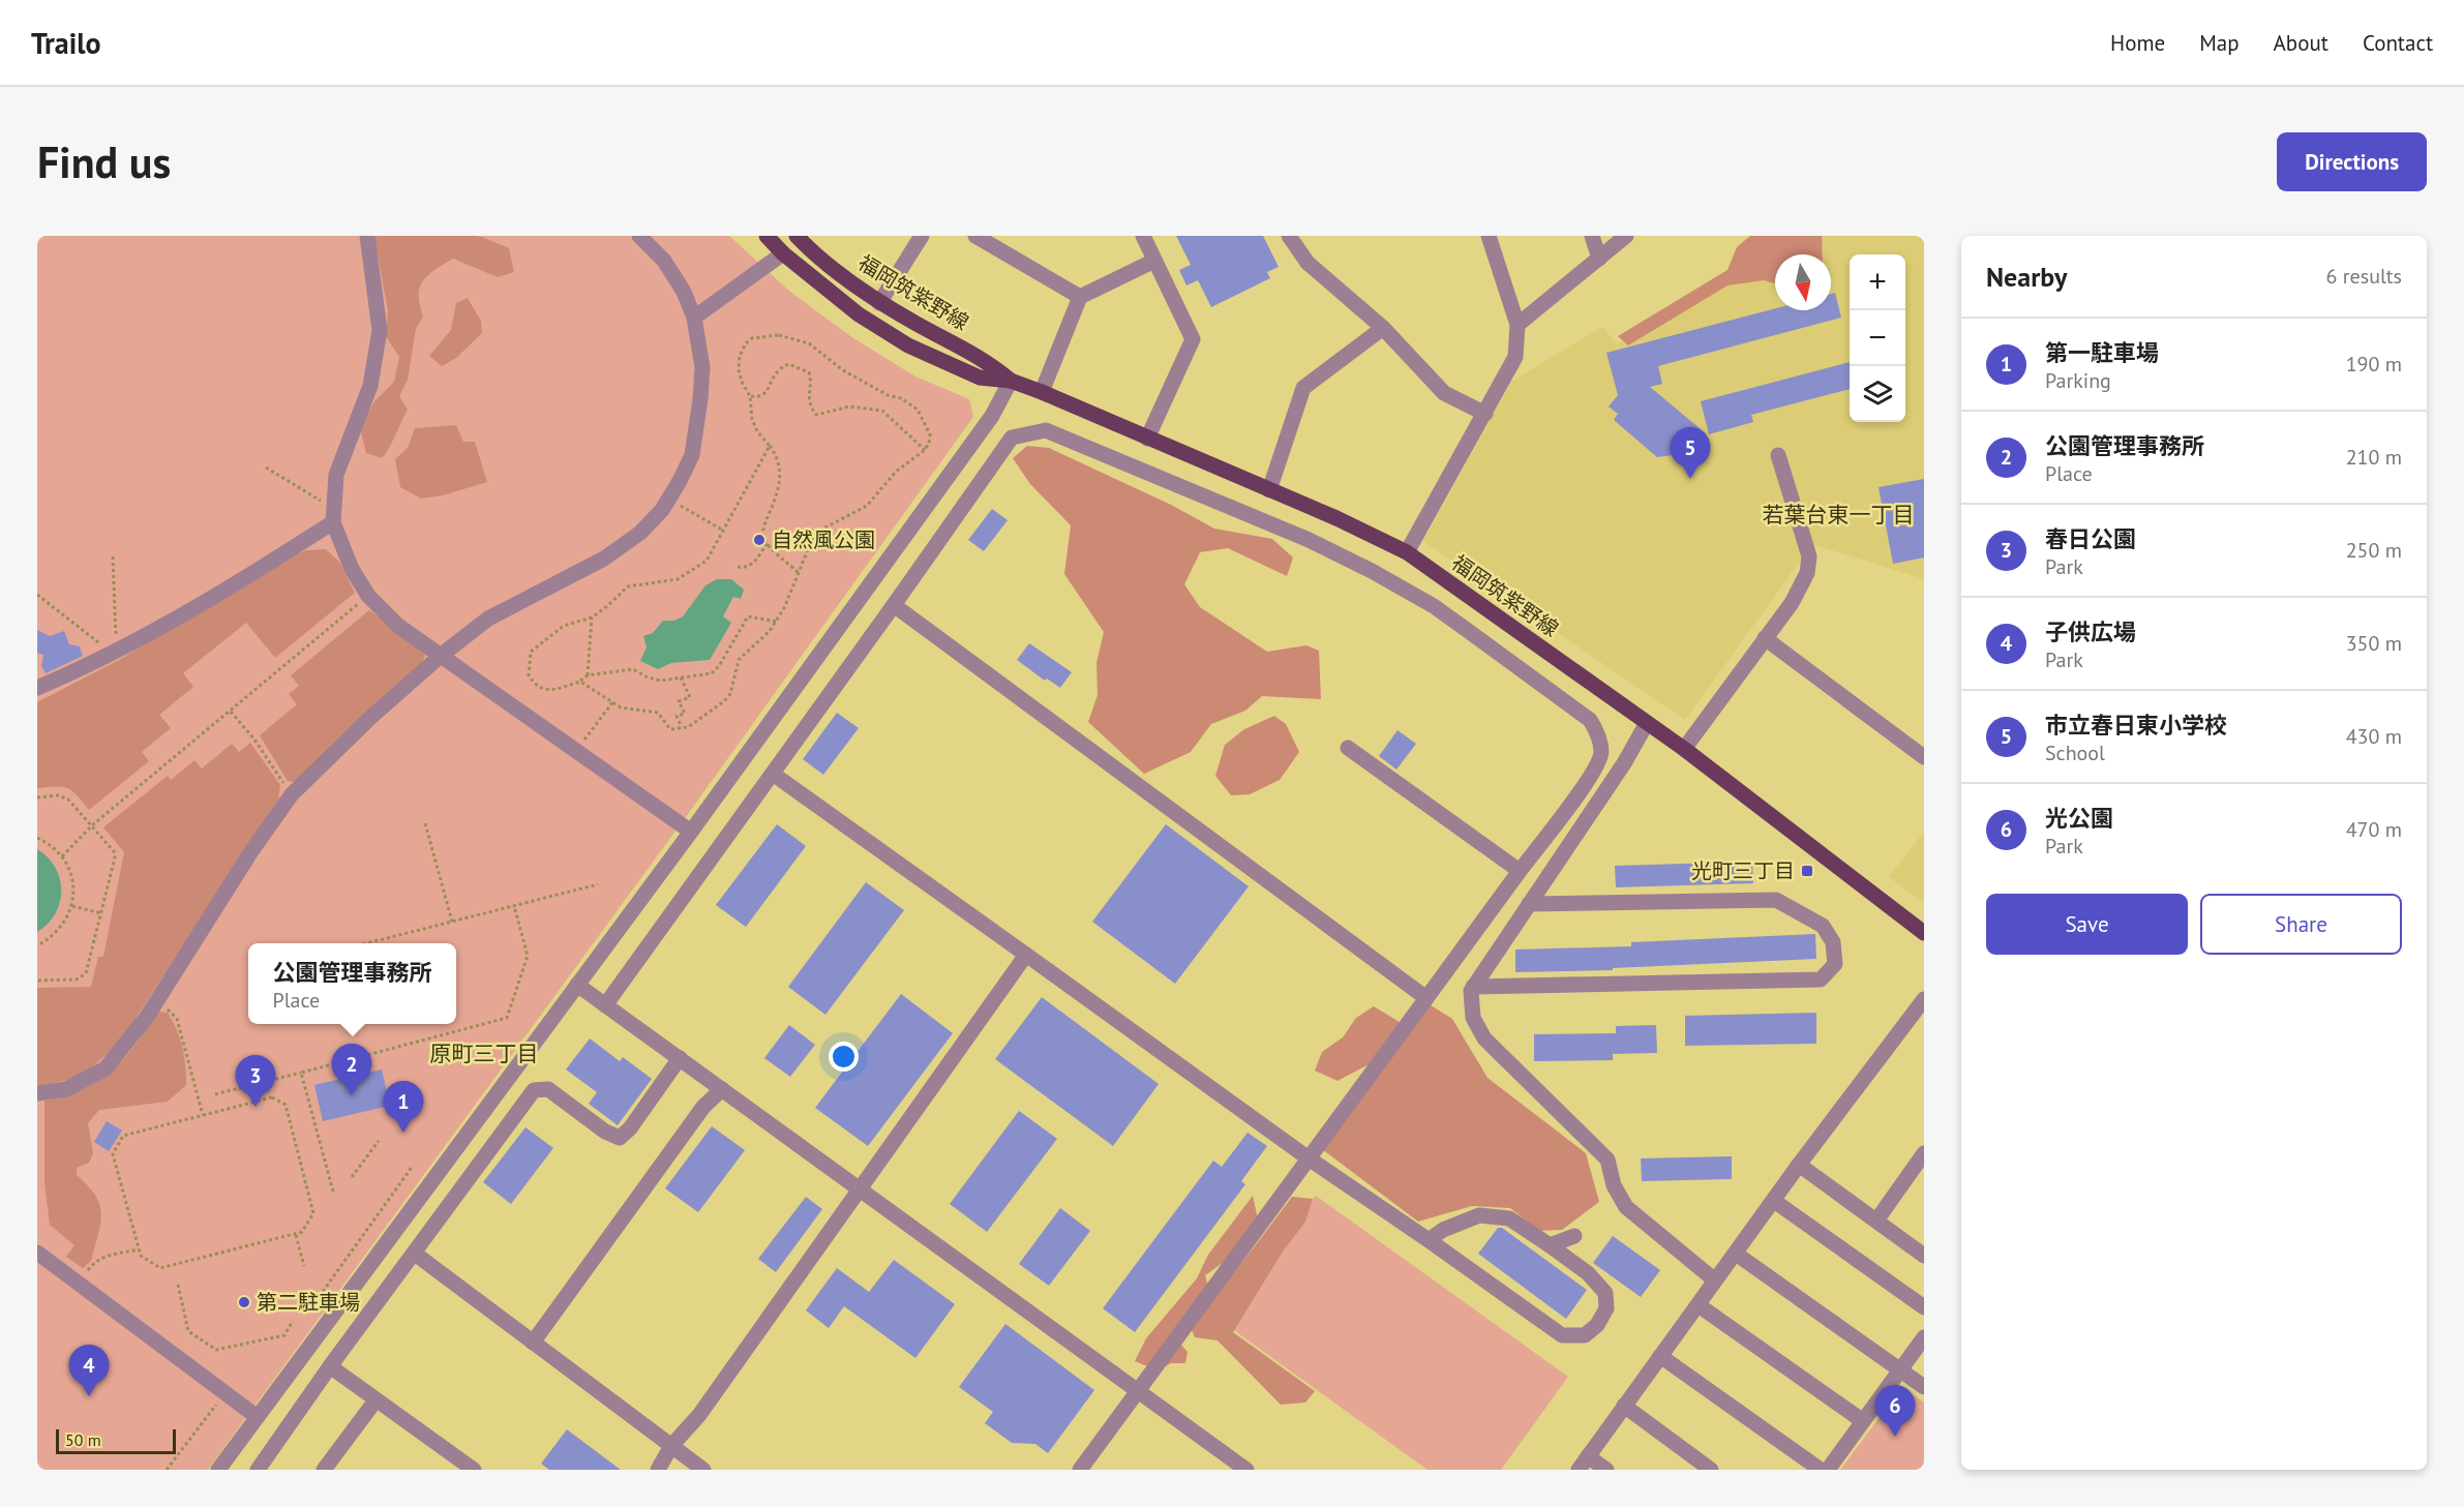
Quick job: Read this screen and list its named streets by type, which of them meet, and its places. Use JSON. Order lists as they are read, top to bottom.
{
  "streets": {
    "main road": ["福岡筑紫野線"]
  },
  "districts": ["若葉台東一丁目", "原町三丁目"],
  "places": {
    "other": ["自然風公園", "第二駐車場"],
    "transit": ["光町三丁目"]
  },
  "scale_bar": "50 m",
  "north": "bottom",
  "page": {
    "header": "Trailo",
    "nav": [
      "Home",
      "Map",
      "About",
      "Contact"
    ],
    "buttons": [
      "Directions",
      ["Save", "Share"]
    ],
    "title": "Find us",
    "heading": ["Nearby", "6 results"],
    "map_buttons": ["+", "−"],
    "list": [
      {
        "mark": "1",
        "name": "第一駐車場",
        "note": "Parking",
        "value": "190 m"
      },
      {
        "mark": "2",
        "name": "公園管理事務所",
        "note": "Place",
        "value": "210 m"
      },
      {
        "mark": "3",
        "name": "春日公園",
        "note": "Park",
        "value": "250 m"
      },
      {
        "mark": "4",
        "name": "子供広場",
        "note": "Park",
        "value": "350 m"
      },
      {
        "mark": "5",
        "name": "市立春日東小学校",
        "note": "School",
        "value": "430 m"
      },
      {
        "mark": "6",
        "name": "光公園",
        "note": "Park",
        "value": "470 m"
      }
    ],
    "pins": [
      "5",
      "2",
      "3",
      "1",
      "4",
      "6"
    ],
    "popup": ["公園管理事務所", "Place"],
    "scale": "50 m"
  }
}
